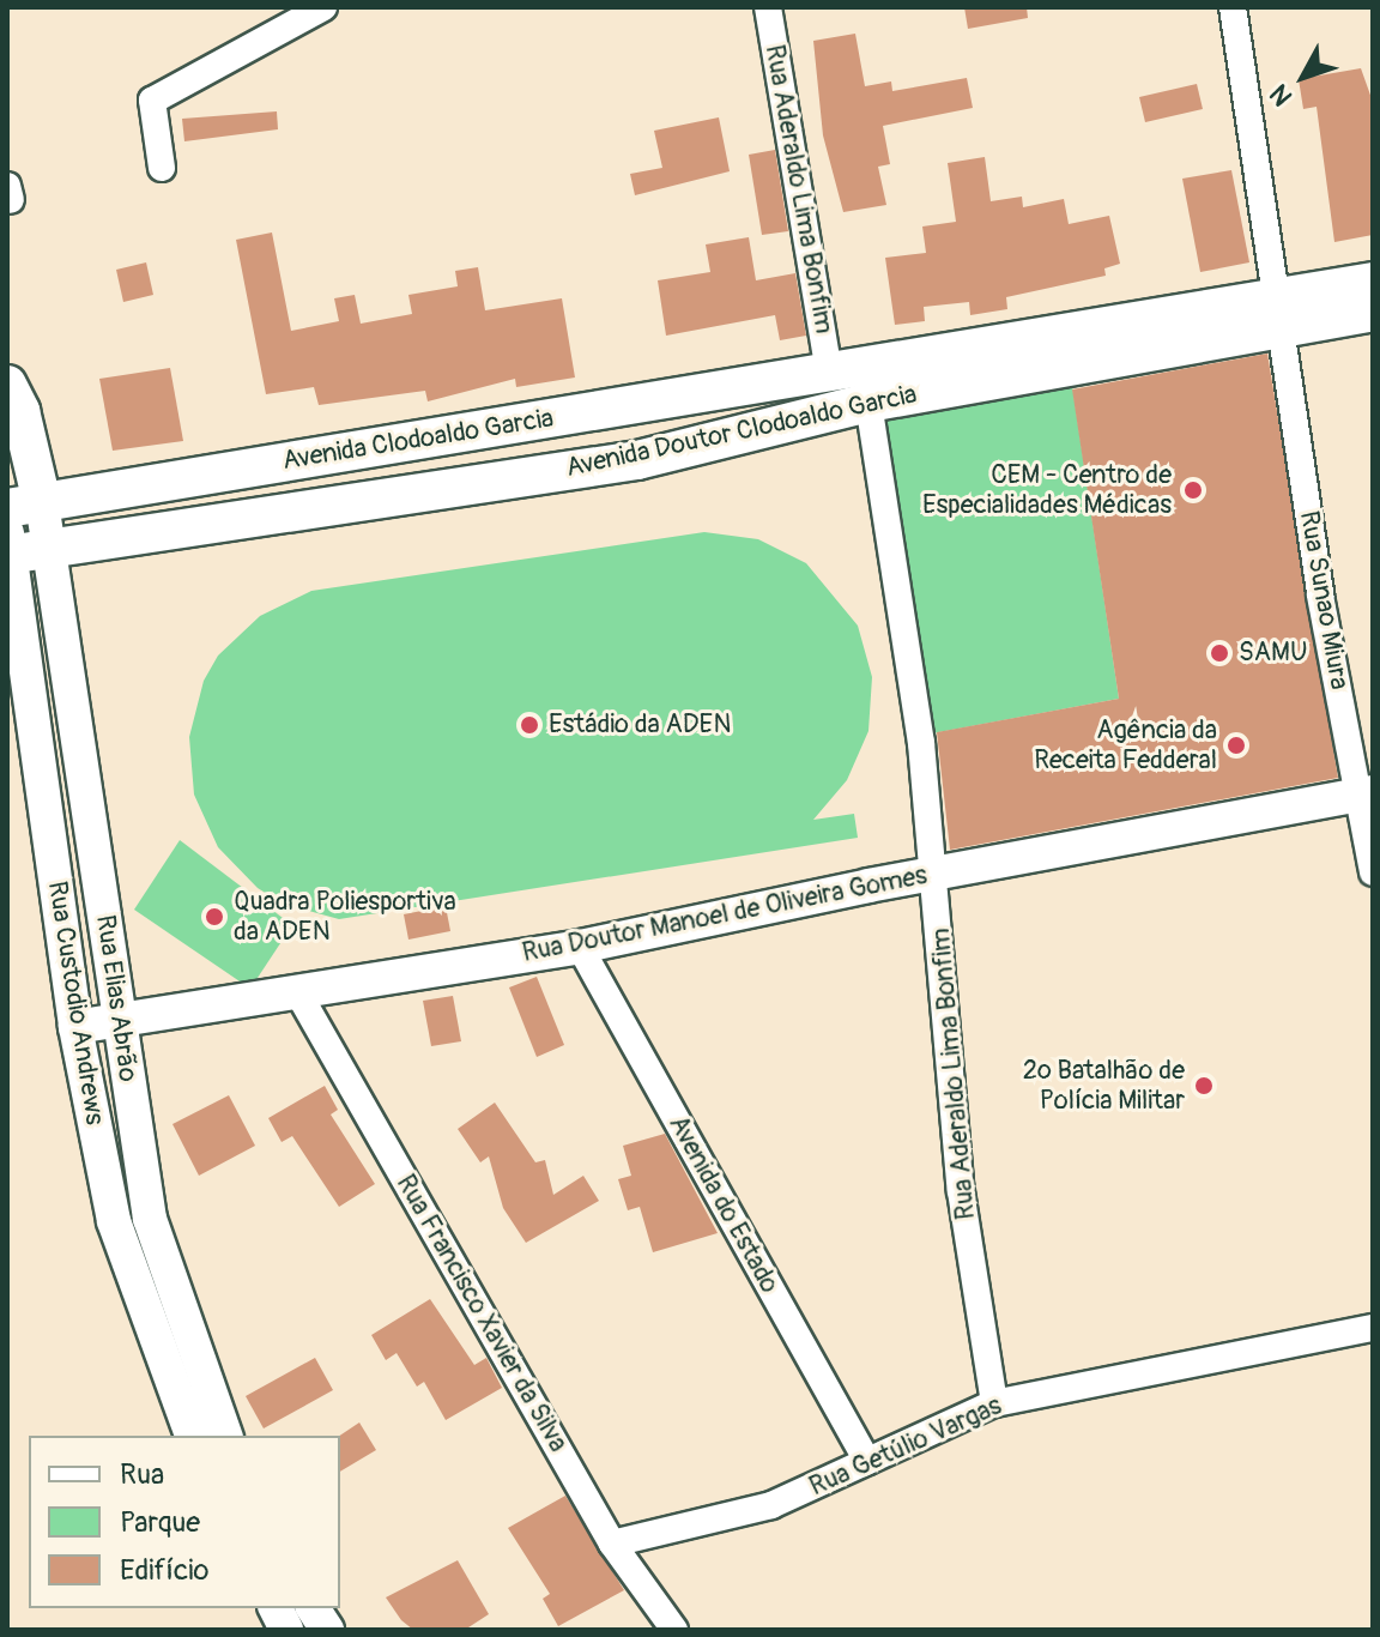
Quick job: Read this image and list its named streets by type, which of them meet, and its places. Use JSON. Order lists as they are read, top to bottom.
{
  "streets": {
    "main road": ["Avenida Doutor Clodoaldo Garcia", "Avenida Clodoaldo Garcia"],
    "street": [
      "Rua Aderaldo Lima Bonfim",
      "Rua Sunao Miura",
      "Rua Doutor Manoel de Oliveira Gomes",
      "Rua Elias Abrão",
      "Rua Custodio Andrews",
      "Avenida do Estado",
      "Rua Francisco Xavier da Silva",
      "Rua Getúlio Vargas"
    ]
  },
  "crossings": [
    ["Rua Aderaldo Lima Bonfim", "Avenida Doutor Clodoaldo Garcia"],
    ["Rua Aderaldo Lima Bonfim", "Avenida Clodoaldo Garcia"],
    ["Rua Aderaldo Lima Bonfim", "Rua Doutor Manoel de Oliveira Gomes"],
    ["Rua Aderaldo Lima Bonfim", "Rua Getúlio Vargas"],
    ["Avenida Doutor Clodoaldo Garcia", "Avenida Clodoaldo Garcia"],
    ["Avenida Doutor Clodoaldo Garcia", "Rua Sunao Miura"],
    ["Avenida Doutor Clodoaldo Garcia", "Rua Elias Abrão"],
    ["Avenida Doutor Clodoaldo Garcia", "Rua Custodio Andrews"],
    ["Avenida Clodoaldo Garcia", "Rua Elias Abrão"],
    ["Rua Sunao Miura", "Rua Doutor Manoel de Oliveira Gomes"],
    ["Rua Doutor Manoel de Oliveira Gomes", "Rua Elias Abrão"],
    ["Rua Doutor Manoel de Oliveira Gomes", "Rua Custodio Andrews"],
    ["Rua Doutor Manoel de Oliveira Gomes", "Avenida do Estado"],
    ["Rua Doutor Manoel de Oliveira Gomes", "Rua Francisco Xavier da Silva"],
    ["Avenida do Estado", "Rua Getúlio Vargas"],
    ["Rua Francisco Xavier da Silva", "Rua Getúlio Vargas"]
  ],
  "places": [
    "CEM - Centro de Especialidades Médicas",
    "SAMU",
    "Estádio da ADEN",
    "Agência da Receita Fedderal",
    "Quadra Poliesportiva da ADEN",
    "2º Batalhão de Polícia Militar"
  ],
  "legend": ["Rua", "Parque", "Edifício"],
  "north": "bottom left"
}
